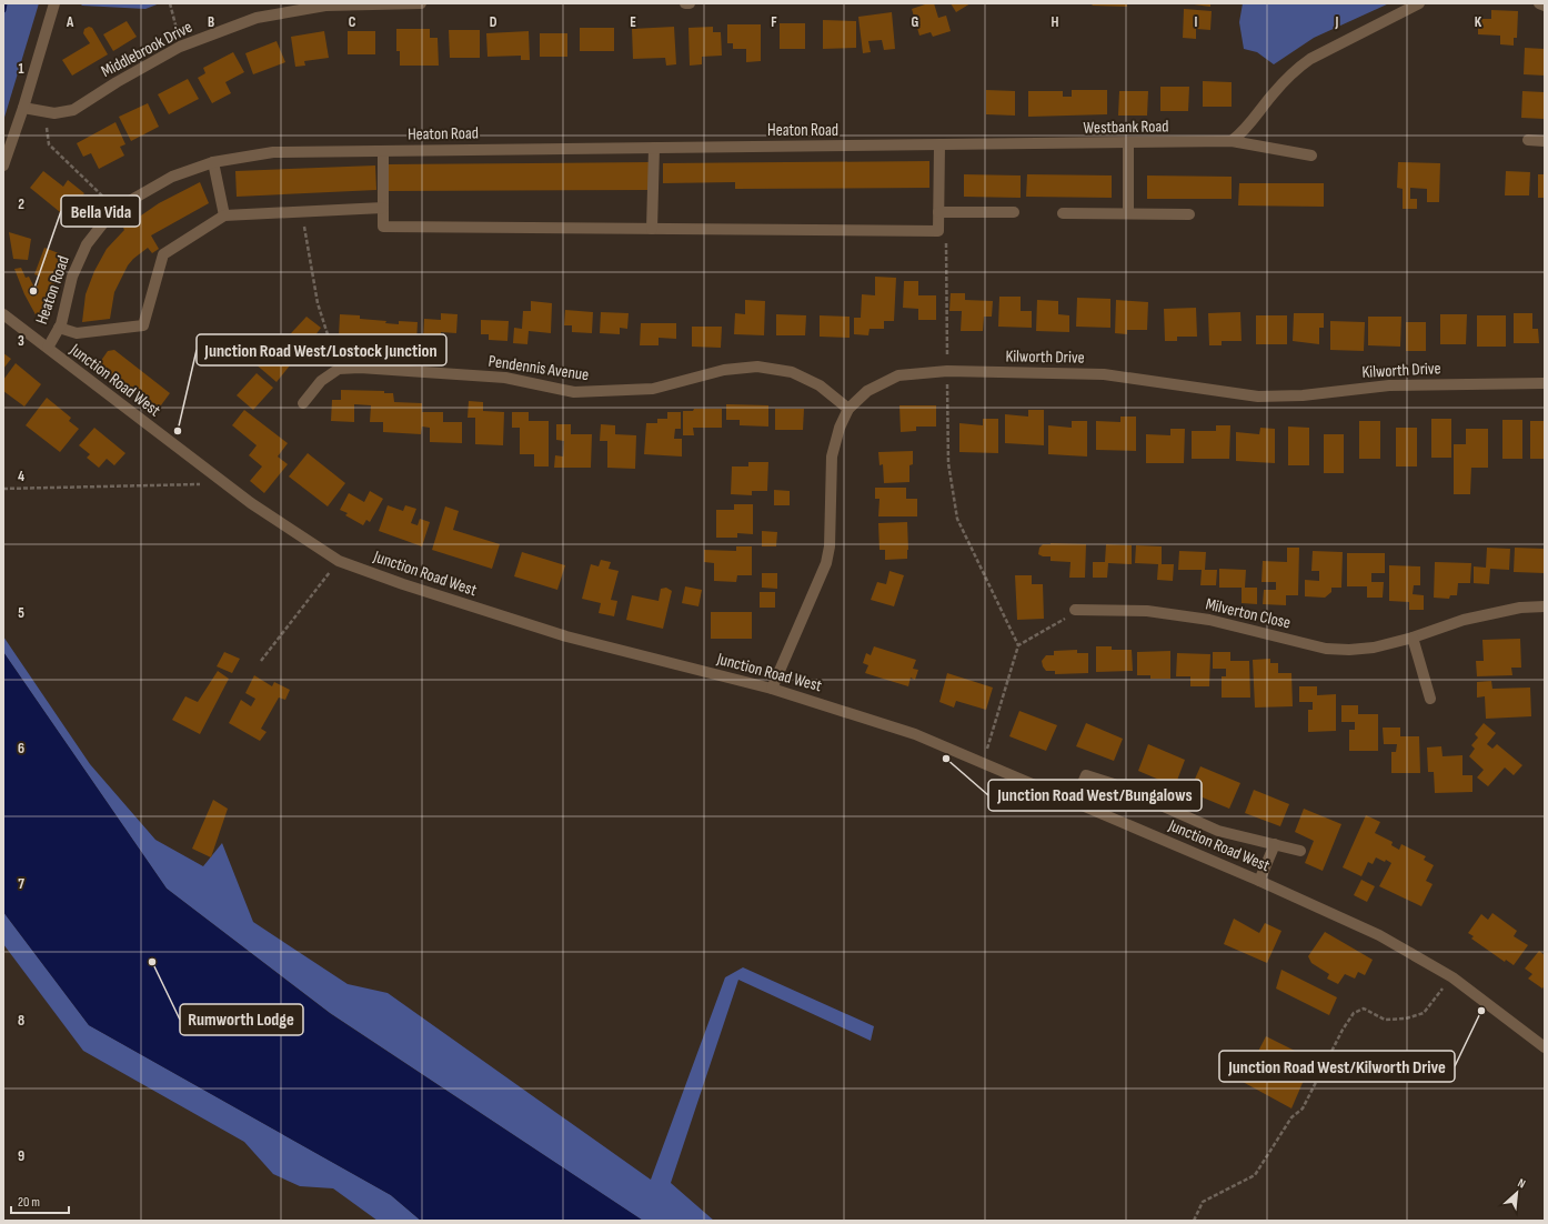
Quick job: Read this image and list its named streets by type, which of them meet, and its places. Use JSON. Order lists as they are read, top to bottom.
{
  "streets": {
    "street": [
      "Middlebrook Drive",
      "Westbank Road",
      "Heaton Road",
      "Kilworth Drive",
      "Pendennis Avenue",
      "Junction Road West",
      "Milverton Close"
    ]
  },
  "crossings": [
    ["Westbank Road", "Heaton Road"],
    ["Heaton Road", "Junction Road West"],
    ["Kilworth Drive", "Pendennis Avenue"],
    ["Kilworth Drive", "Junction Road West"]
  ],
  "places": [
    "Bella Vida",
    "Junction Road West/Lostock Junction",
    "Junction Road West/Bungalows",
    "Rumworth Lodge",
    "Junction Road West/Kilworth Drive"
  ],
  "scale_bar": "20 m",
  "north": "top right",
  "grid": {
    "columns": [
      "A",
      "B",
      "C",
      "D",
      "E",
      "F",
      "G",
      "H",
      "I",
      "J",
      "K"
    ],
    "rows": [
      "1",
      "2",
      "3",
      "4",
      "5",
      "6",
      "7",
      "8",
      "9"
    ]
  }
}
